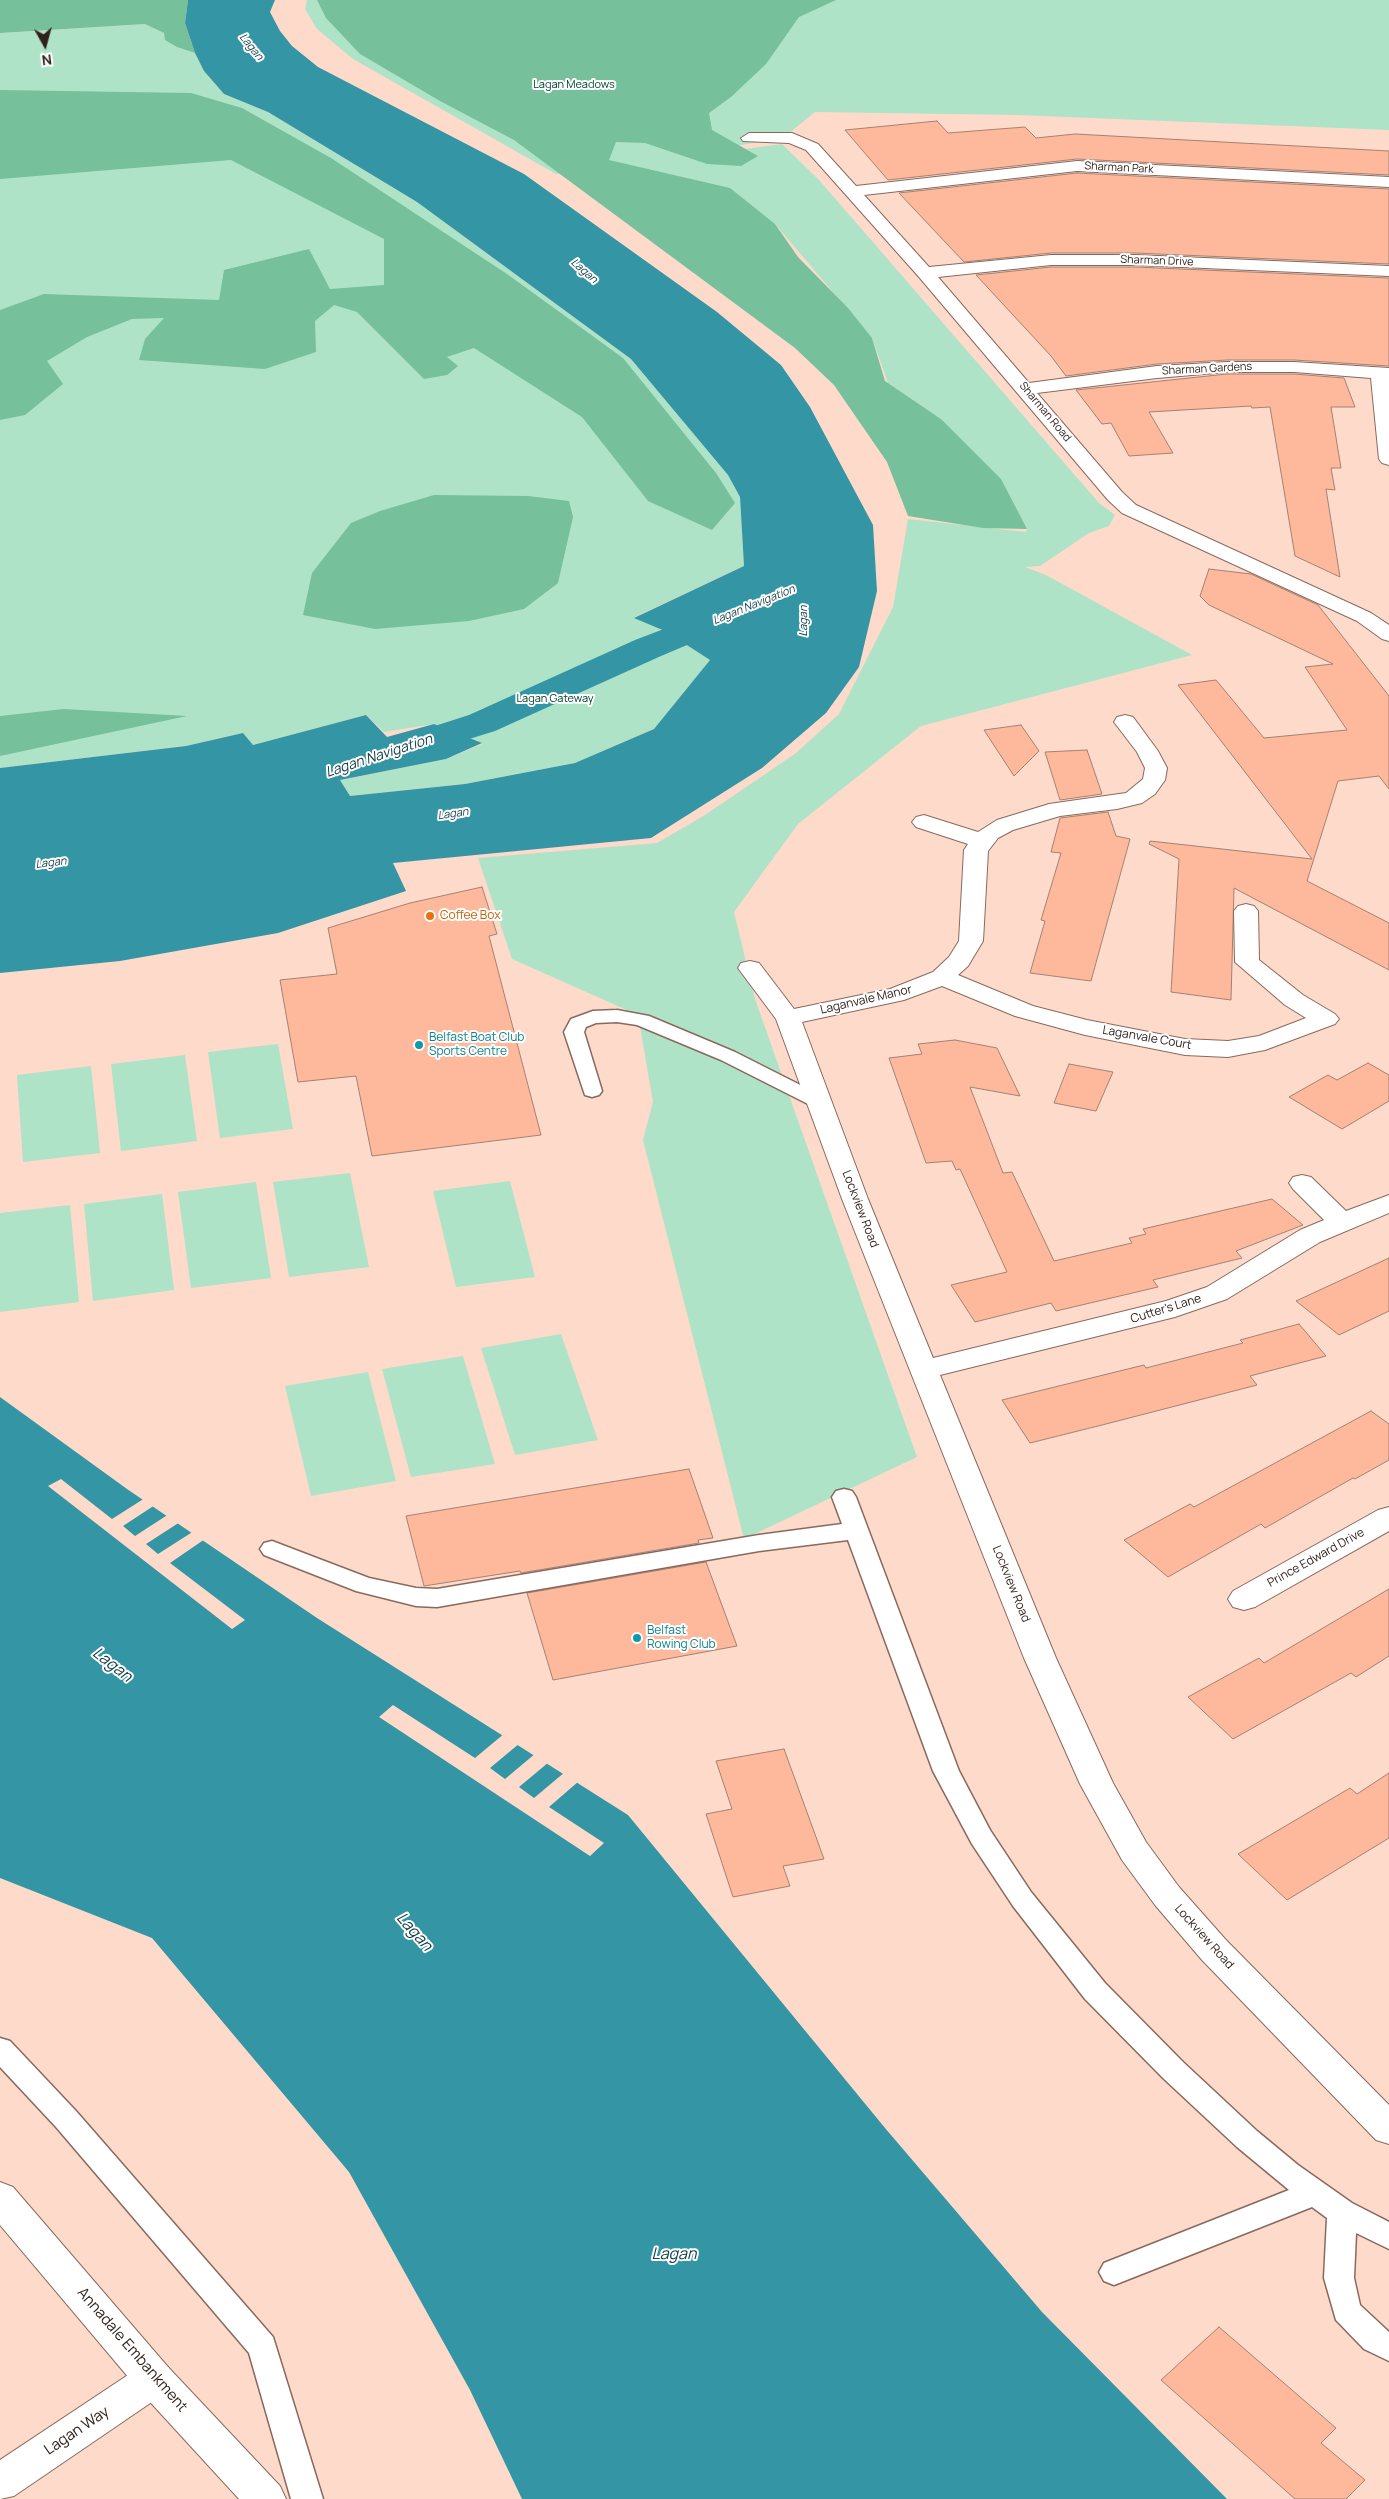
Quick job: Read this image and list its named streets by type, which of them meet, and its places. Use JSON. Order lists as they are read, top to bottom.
{
  "streets": {
    "street": [
      "Sharman Park",
      "Sharman Drive",
      "Sharman Gardens",
      "Sharman Road",
      "Laganvale Manor",
      "Laganvale Court",
      "Lockview Road",
      "Cutter's Lane",
      "Prince Edward Drive",
      "Annadale Embankment",
      "Lagan Way"
    ]
  },
  "crossings": [
    ["Sharman Park", "Sharman Road"],
    ["Sharman Drive", "Sharman Road"],
    ["Sharman Gardens", "Sharman Road"],
    ["Laganvale Manor", "Laganvale Court"],
    ["Laganvale Manor", "Lockview Road"],
    ["Lockview Road", "Cutter's Lane"],
    ["Annadale Embankment", "Lagan Way"]
  ],
  "water": ["Lagan", "Lagan Navigation"],
  "parks": ["Lagan Meadows", "Lagan Gateway"],
  "places": ["Coffee Box", "Belfast Boat Club Sports Centre", "Belfast Rowing Club"],
  "north": "bottom"
}
